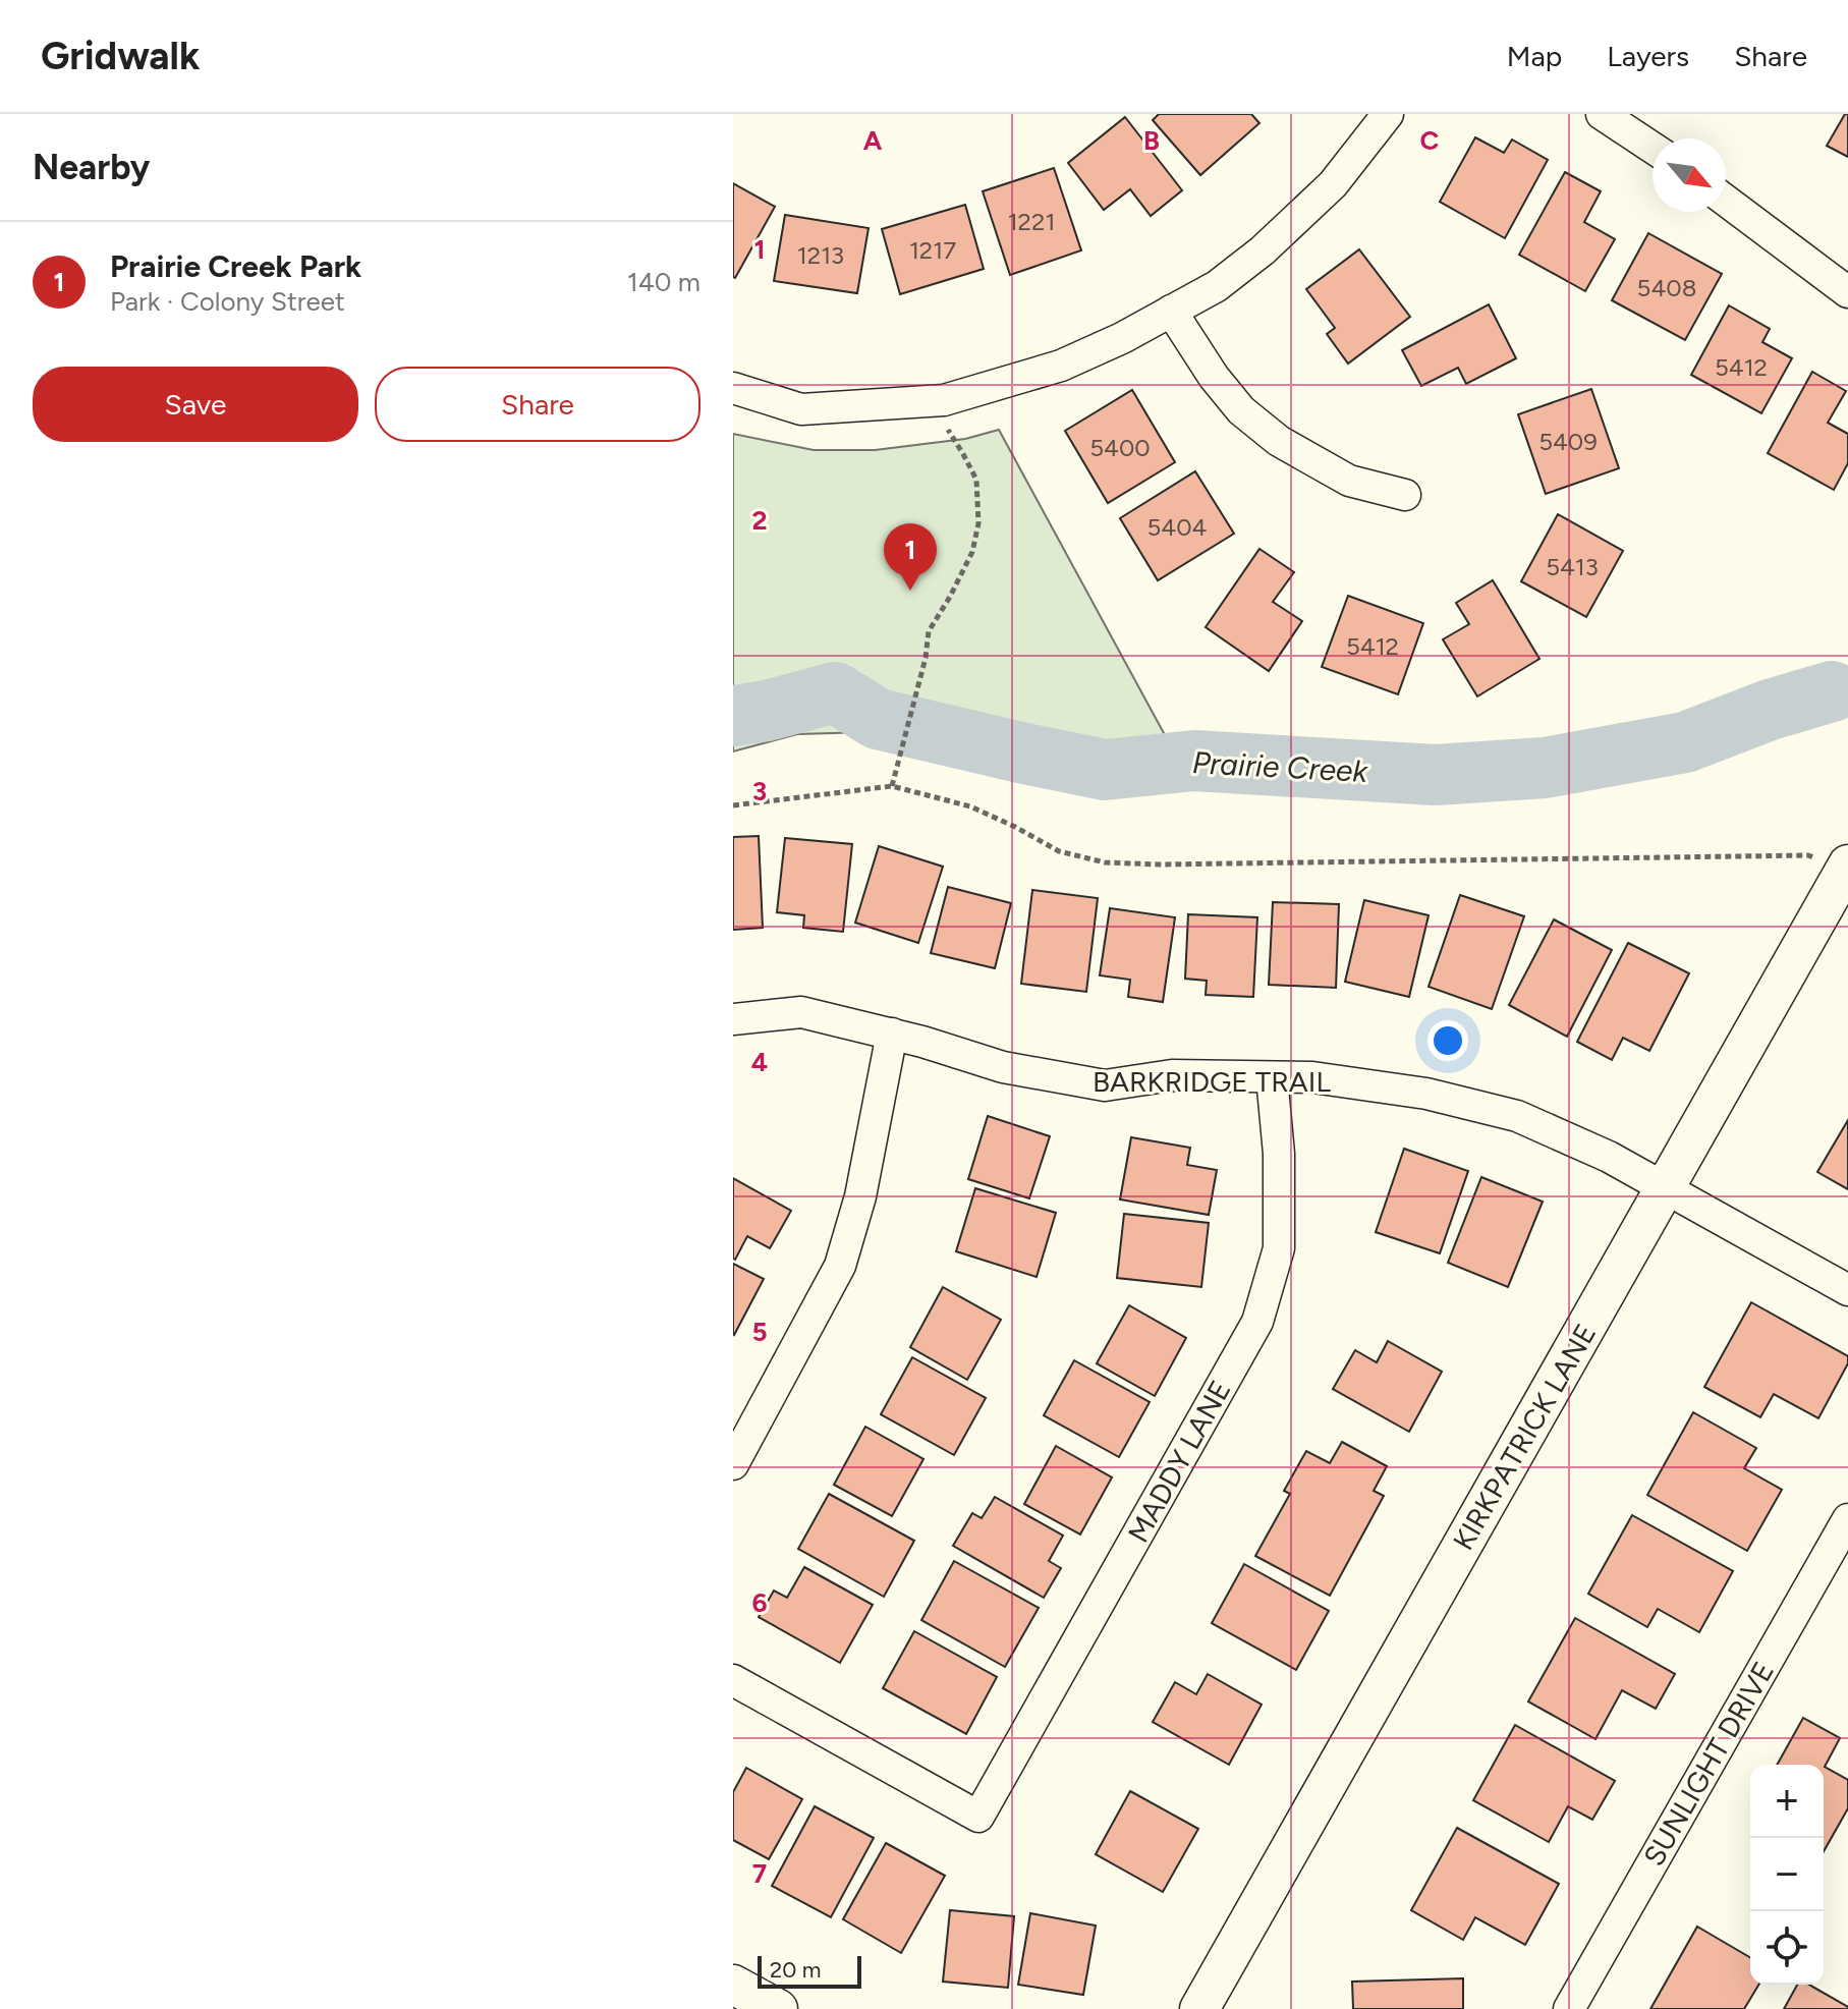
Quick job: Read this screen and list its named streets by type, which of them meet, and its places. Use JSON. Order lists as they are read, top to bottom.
{
  "streets": {
    "street": [
      "BARKRIDGE TRAIL",
      "KIRKPATRICK LANE",
      "MADDY LANE",
      "SUNLIGHT DRIVE"
    ]
  },
  "crossings": [
    ["BARKRIDGE TRAIL", "KIRKPATRICK LANE"],
    ["BARKRIDGE TRAIL", "MADDY LANE"]
  ],
  "water": ["Prairie Creek"],
  "house_numbers": [
    "1221",
    "1217",
    "1213",
    "5408",
    "5412",
    "5409",
    "5400",
    "5404",
    "5413",
    "5412"
  ],
  "scale_bar": "20 m",
  "north": "bottom right",
  "page": {
    "header": "Gridwalk",
    "nav": ["Map", "Layers", "Share"],
    "heading": "Nearby",
    "list": [
      {
        "mark": "1",
        "name": "Prairie Creek Park",
        "note": "Park · Colony Street",
        "value": "140 m"
      }
    ],
    "buttons": ["Save", "Share"],
    "pins": "1",
    "map_buttons": ["+", "−"],
    "scale": "20 m"
  },
  "grid": {
    "columns": ["A", "B", "C"],
    "rows": [
      "1",
      "2",
      "3",
      "4",
      "5",
      "6",
      "7"
    ]
  }
}
